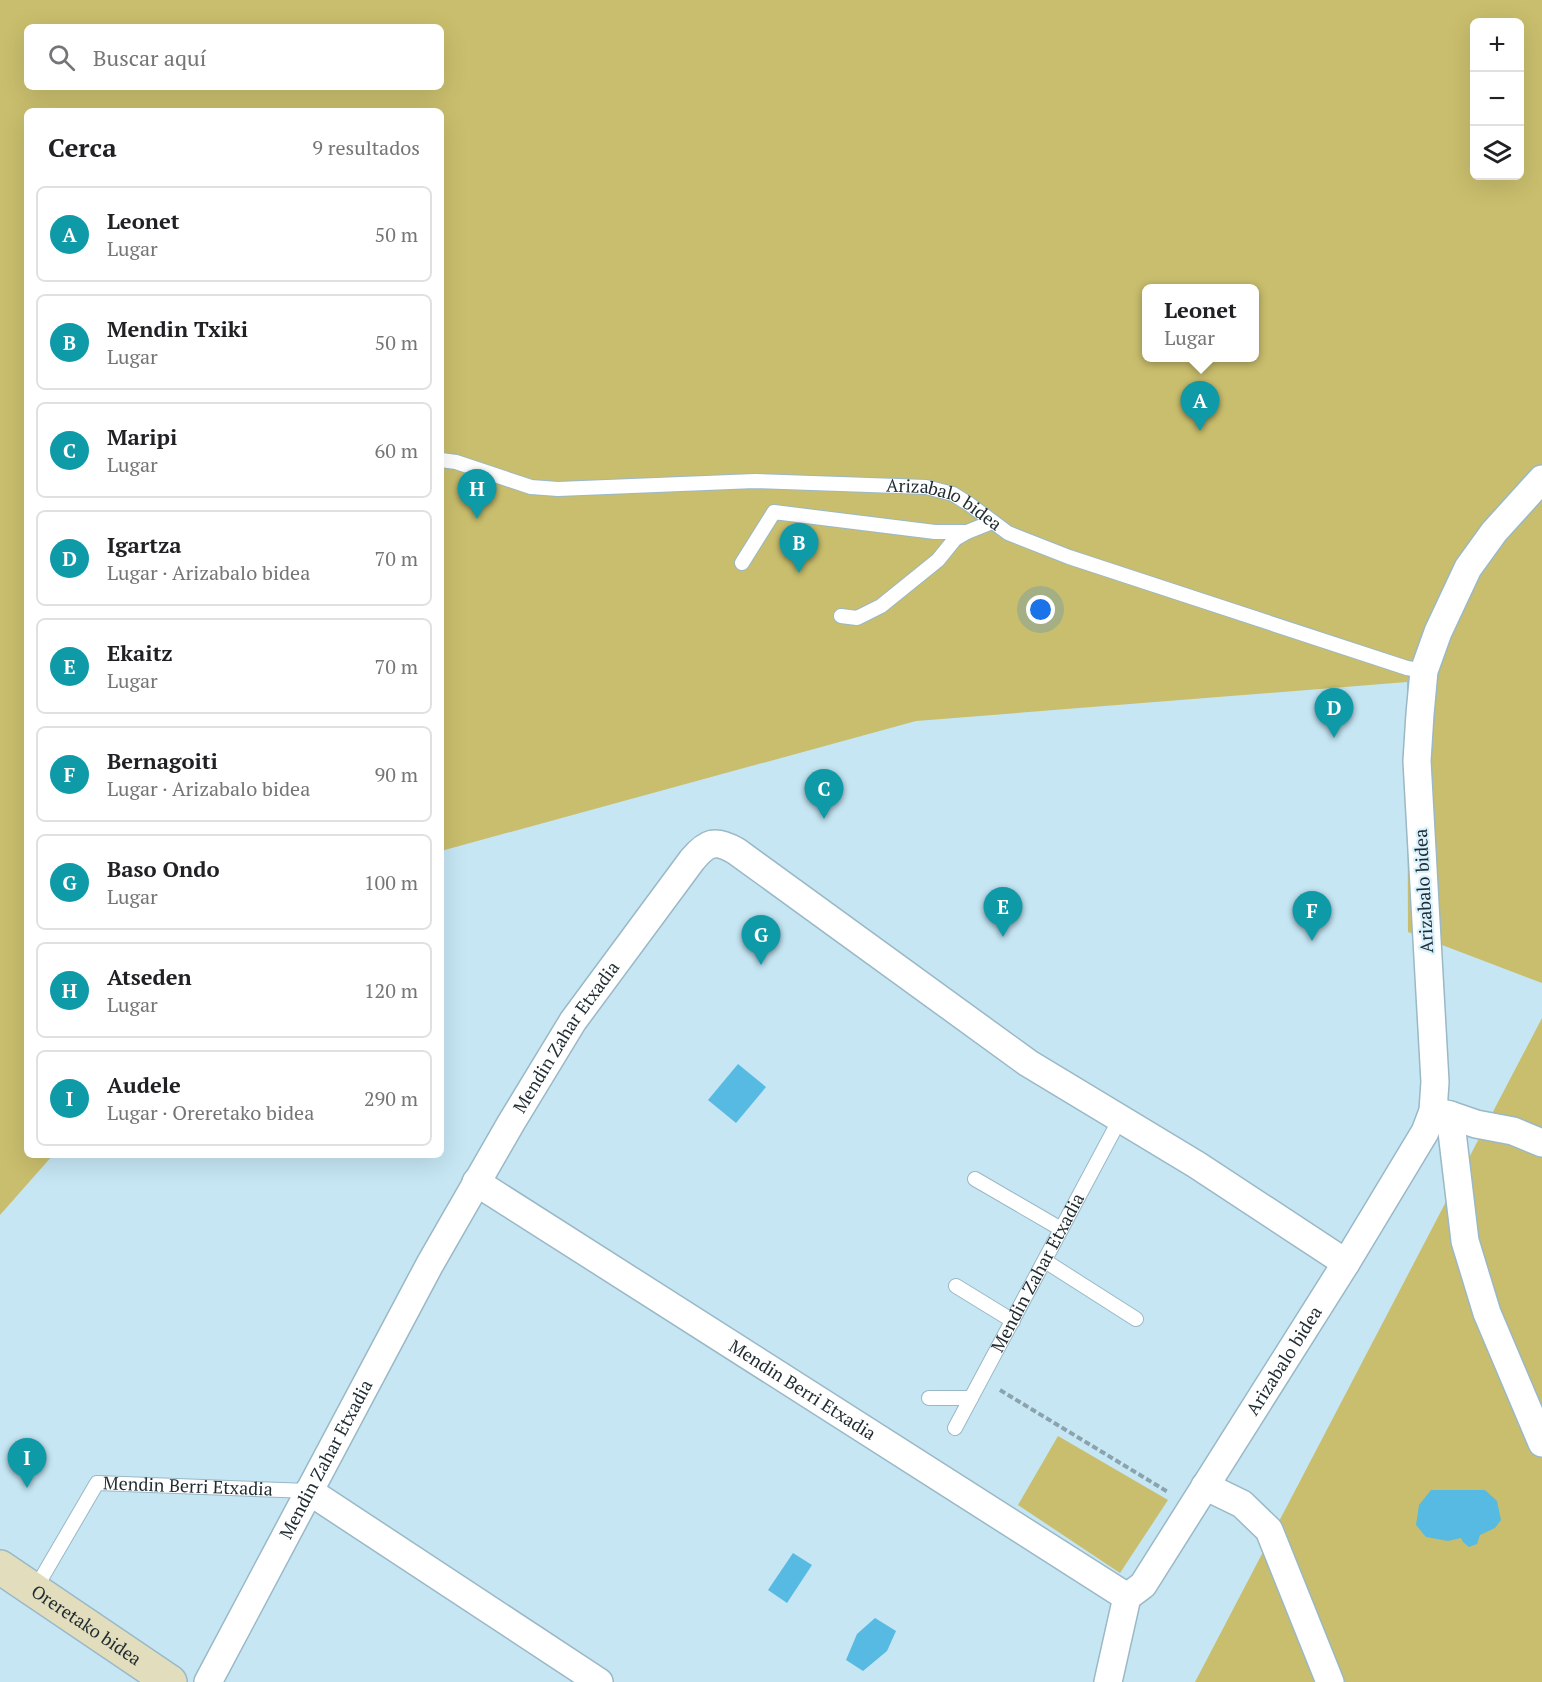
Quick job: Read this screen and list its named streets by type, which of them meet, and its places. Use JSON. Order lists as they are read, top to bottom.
{
  "streets": {
    "main road": ["Oreretako bidea"],
    "street": ["Arizabalo bidea", "Mendin Zahar Etxadia", "Mendin Berri Etxadia"]
  },
  "crossings": [
    ["Arizabalo bidea", "Mendin Zahar Etxadia"],
    ["Arizabalo bidea", "Mendin Berri Etxadia"],
    ["Mendin Zahar Etxadia", "Mendin Berri Etxadia"],
    ["Mendin Berri Etxadia", "Oreretako bidea"]
  ],
  "page": {
    "map_buttons": ["+", "−"],
    "search": "Buscar aquí",
    "heading": ["Cerca", "9 resultados"],
    "list": [
      {
        "mark": "A",
        "name": "Leonet",
        "note": "Lugar",
        "value": "50 m"
      },
      {
        "mark": "B",
        "name": "Mendin Txiki",
        "note": "Lugar",
        "value": "50 m"
      },
      {
        "mark": "C",
        "name": "Maripi",
        "note": "Lugar",
        "value": "60 m"
      },
      {
        "mark": "D",
        "name": "Igartza",
        "note": "Lugar · Arizabalo bidea",
        "value": "70 m"
      },
      {
        "mark": "E",
        "name": "Ekaitz",
        "note": "Lugar",
        "value": "70 m"
      },
      {
        "mark": "F",
        "name": "Bernagoiti",
        "note": "Lugar · Arizabalo bidea",
        "value": "90 m"
      },
      {
        "mark": "G",
        "name": "Baso Ondo",
        "note": "Lugar",
        "value": "100 m"
      },
      {
        "mark": "H",
        "name": "Atseden",
        "note": "Lugar",
        "value": "120 m"
      },
      {
        "mark": "I",
        "name": "Audele",
        "note": "Lugar · Oreretako bidea",
        "value": "290 m"
      }
    ],
    "popup": ["Leonet", "Lugar"],
    "pins": [
      "A",
      "H",
      "B",
      "D",
      "C",
      "E",
      "F",
      "G",
      "I"
    ]
  }
}
